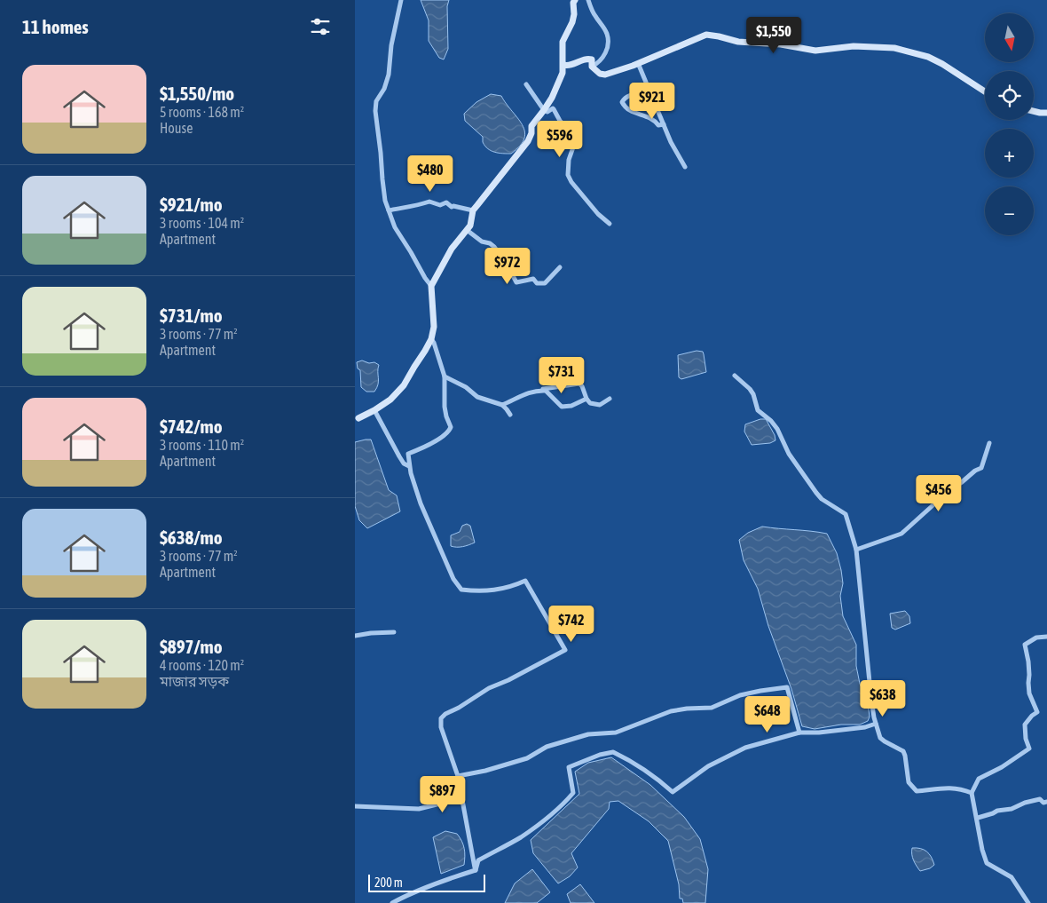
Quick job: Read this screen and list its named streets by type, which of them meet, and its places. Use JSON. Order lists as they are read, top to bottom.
{
  "scale_bar": "200 m",
  "north": "bottom",
  "page": {
    "heading": "11 homes",
    "map_buttons": ["+", "−"],
    "price": [
      "$1,550",
      "$921",
      "$596",
      "$480",
      "$972",
      "$731",
      "$456",
      "$742",
      "$638",
      "$648",
      "$897"
    ],
    "list": [
      {
        "name": "$1,550/mo",
        "note": "5 rooms · 168 m² · House"
      },
      {
        "name": "$921/mo",
        "note": "3 rooms · 104 m² · Apartment"
      },
      {
        "name": "$731/mo",
        "note": "3 rooms · 77 m² · Apartment"
      },
      {
        "name": "$742/mo",
        "note": "3 rooms · 110 m² · Apartment"
      },
      {
        "name": "$638/mo",
        "note": "3 rooms · 77 m² · Apartment"
      },
      {
        "name": "$897/mo",
        "note": "4 rooms · 120 m² · মাজার সড়ক"
      }
    ],
    "scale": "200 m"
  }
}
